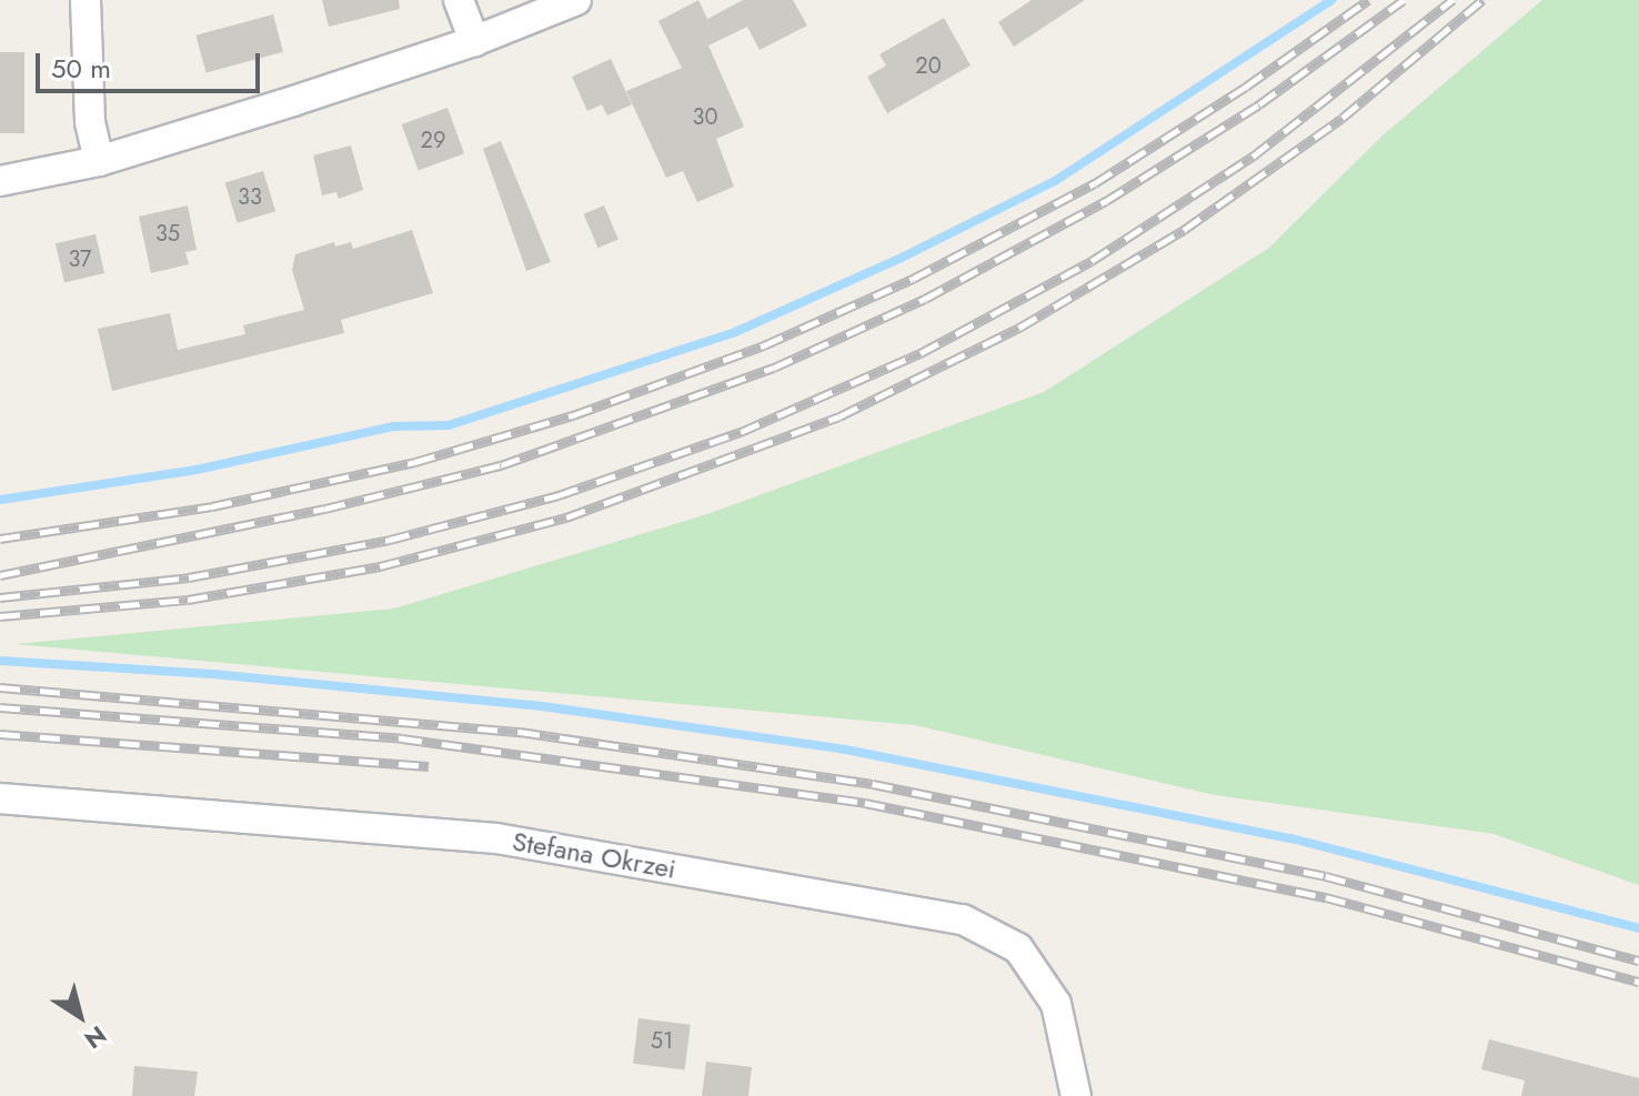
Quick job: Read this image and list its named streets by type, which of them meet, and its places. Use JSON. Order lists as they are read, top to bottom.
{
  "streets": {
    "street": ["Stefana Okrzei"]
  },
  "house_numbers": [
    "20",
    "30",
    "29",
    "33",
    "35",
    "37",
    "51"
  ],
  "scale_bar": "50 m",
  "north": "bottom right"
}
